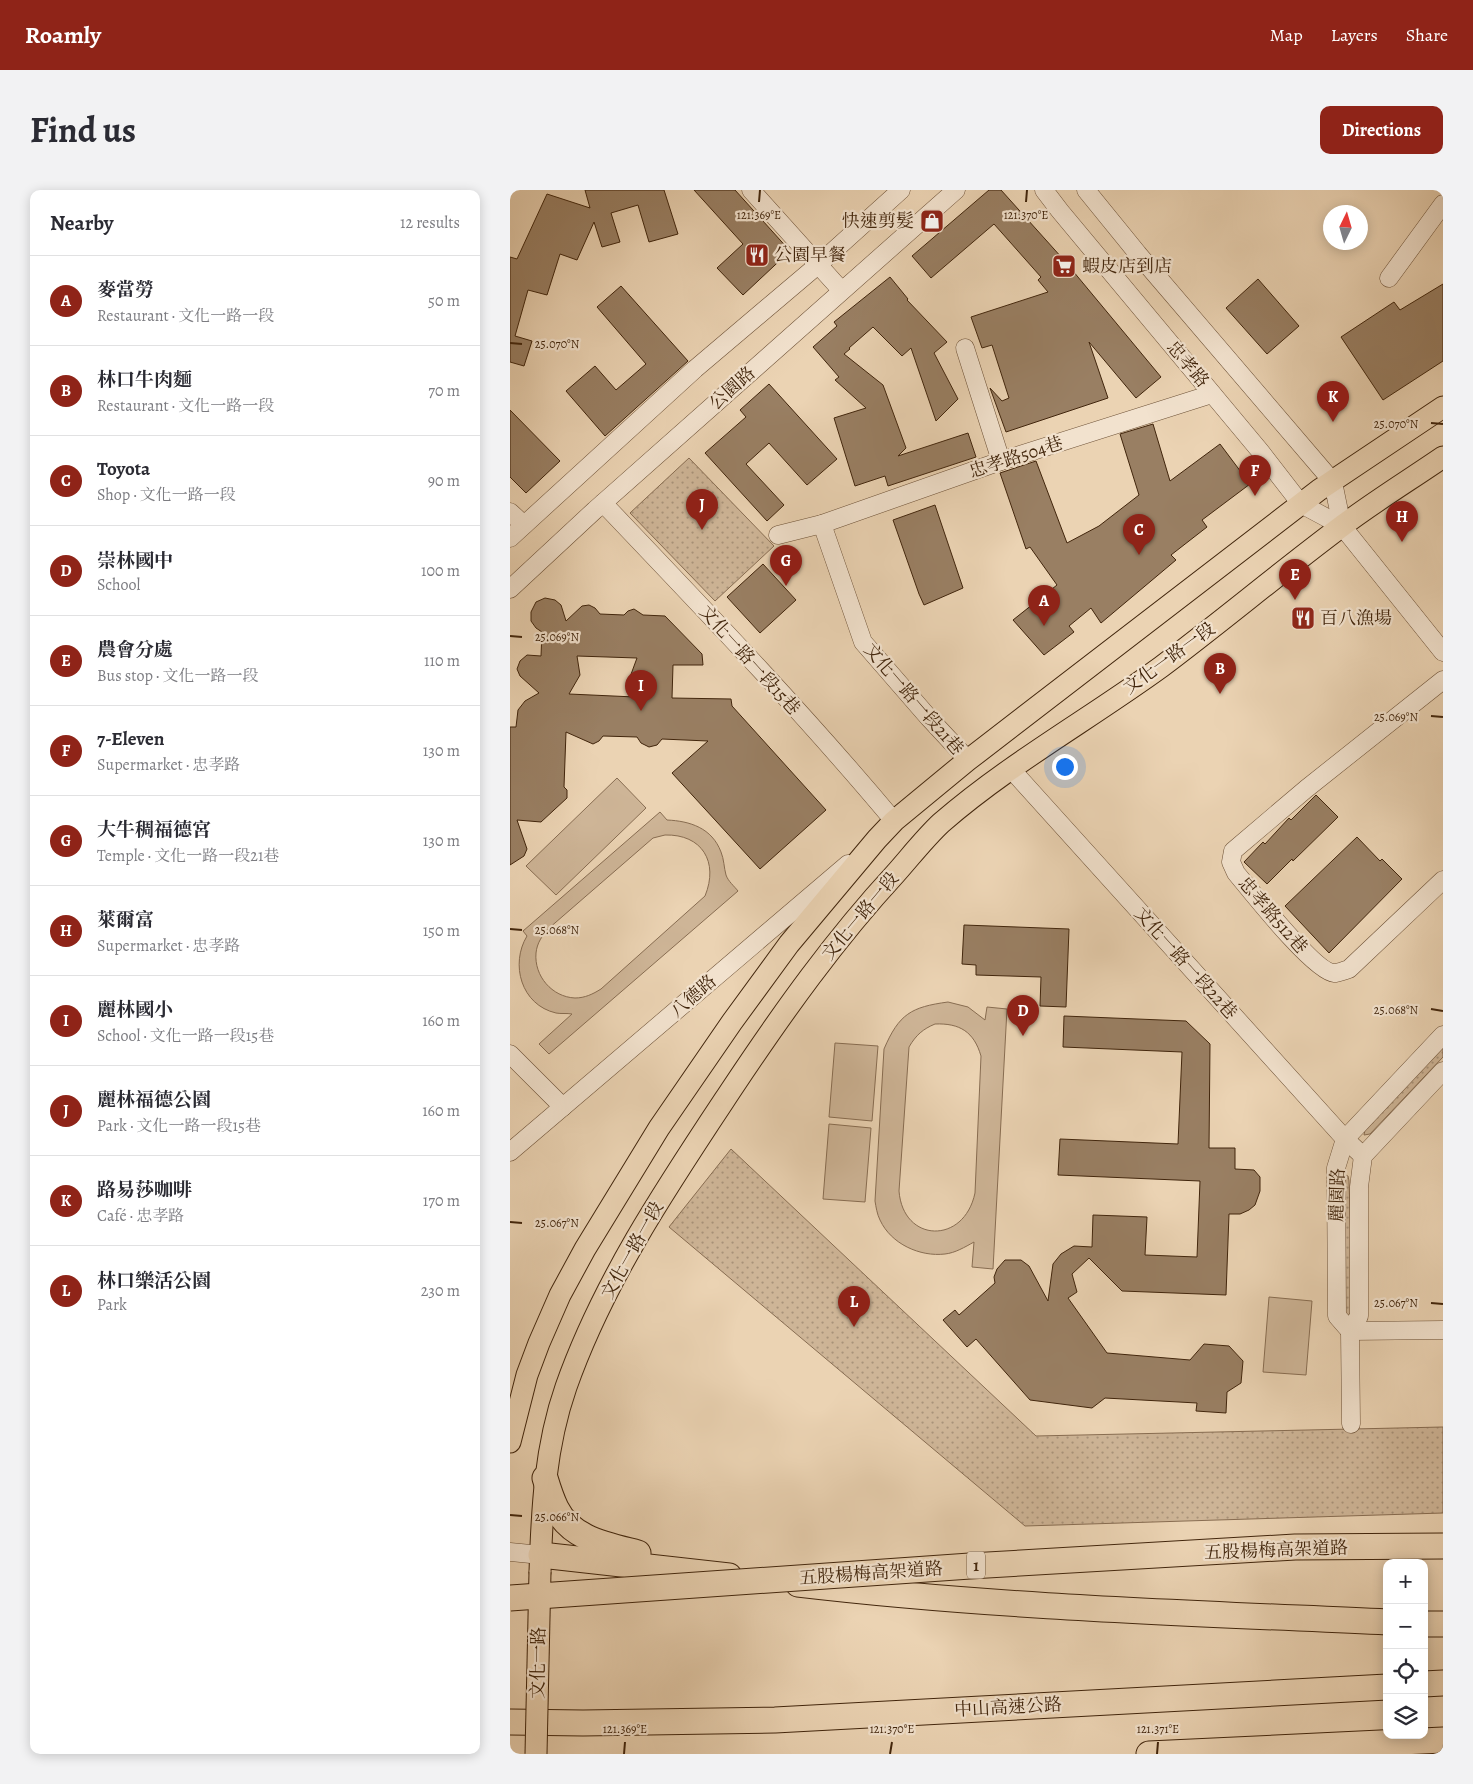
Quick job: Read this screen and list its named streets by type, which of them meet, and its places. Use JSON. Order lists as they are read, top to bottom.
{
  "streets": {
    "highway": ["五股楊梅高架道路", "1", "中山高速公路"],
    "main road": ["文化一路一段", "文化一路"],
    "street": [
      "忠孝路",
      "公園路",
      "忠孝路504巷",
      "文化一路一段15巷",
      "文化一路一段21巷",
      "忠孝路512巷",
      "文化一路一段22巷",
      "八德路",
      "麗園路"
    ]
  },
  "crossings": [
    ["忠孝路", "忠孝路504巷"],
    ["忠孝路", "文化一路一段"],
    ["公園路", "文化一路一段15巷"],
    ["忠孝路504巷", "文化一路一段21巷"],
    ["文化一路一段", "文化一路一段15巷"],
    ["文化一路一段", "文化一路一段21巷"],
    ["文化一路一段", "文化一路一段22巷"],
    ["文化一路一段", "八德路"],
    ["文化一路一段", "文化一路"],
    ["文化一路一段22巷", "麗園路"]
  ],
  "places": {
    "shop": ["快速剪髮"],
    "restaurant": ["公園早餐", "百八漁場"],
    "supermarket": ["蝦皮店到店"]
  },
  "north": "top",
  "page": {
    "header": "Roamly",
    "nav": ["Map", "Layers", "Share"],
    "title": "Find us",
    "buttons": "Directions",
    "heading": ["Nearby", "12 results"],
    "list": [
      {
        "mark": "A",
        "name": "麥當勞",
        "note": "Restaurant · 文化一路一段",
        "value": "50 m"
      },
      {
        "mark": "B",
        "name": "林口牛肉麵",
        "note": "Restaurant · 文化一路一段",
        "value": "70 m"
      },
      {
        "mark": "C",
        "name": "Toyota",
        "note": "Shop · 文化一路一段",
        "value": "90 m"
      },
      {
        "mark": "D",
        "name": "崇林國中",
        "note": "School",
        "value": "100 m"
      },
      {
        "mark": "E",
        "name": "農會分處",
        "note": "Bus stop · 文化一路一段",
        "value": "110 m"
      },
      {
        "mark": "F",
        "name": "7-Eleven",
        "note": "Supermarket · 忠孝路",
        "value": "130 m"
      },
      {
        "mark": "G",
        "name": "大牛稠福德宮",
        "note": "Temple · 文化一路一段21巷",
        "value": "130 m"
      },
      {
        "mark": "H",
        "name": "萊爾富",
        "note": "Supermarket · 忠孝路",
        "value": "150 m"
      },
      {
        "mark": "I",
        "name": "麗林國小",
        "note": "School · 文化一路一段15巷",
        "value": "160 m"
      },
      {
        "mark": "J",
        "name": "麗林福德公園",
        "note": "Park · 文化一路一段15巷",
        "value": "160 m"
      },
      {
        "mark": "K",
        "name": "路易莎咖啡",
        "note": "Café · 忠孝路",
        "value": "170 m"
      },
      {
        "mark": "L",
        "name": "林口樂活公園",
        "note": "Park",
        "value": "230 m"
      }
    ],
    "pins": [
      "K",
      "F",
      "J",
      "H",
      "C",
      "G",
      "E",
      "A",
      "B",
      "I",
      "D",
      "L"
    ],
    "map_buttons": ["+", "−"]
  },
  "coordinates": [
    "121.369°E",
    "121.370°E",
    "25.070°N",
    "25.069°N",
    "25.068°N",
    "25.067°N",
    "25.066°N",
    "121.371°E"
  ]
}
